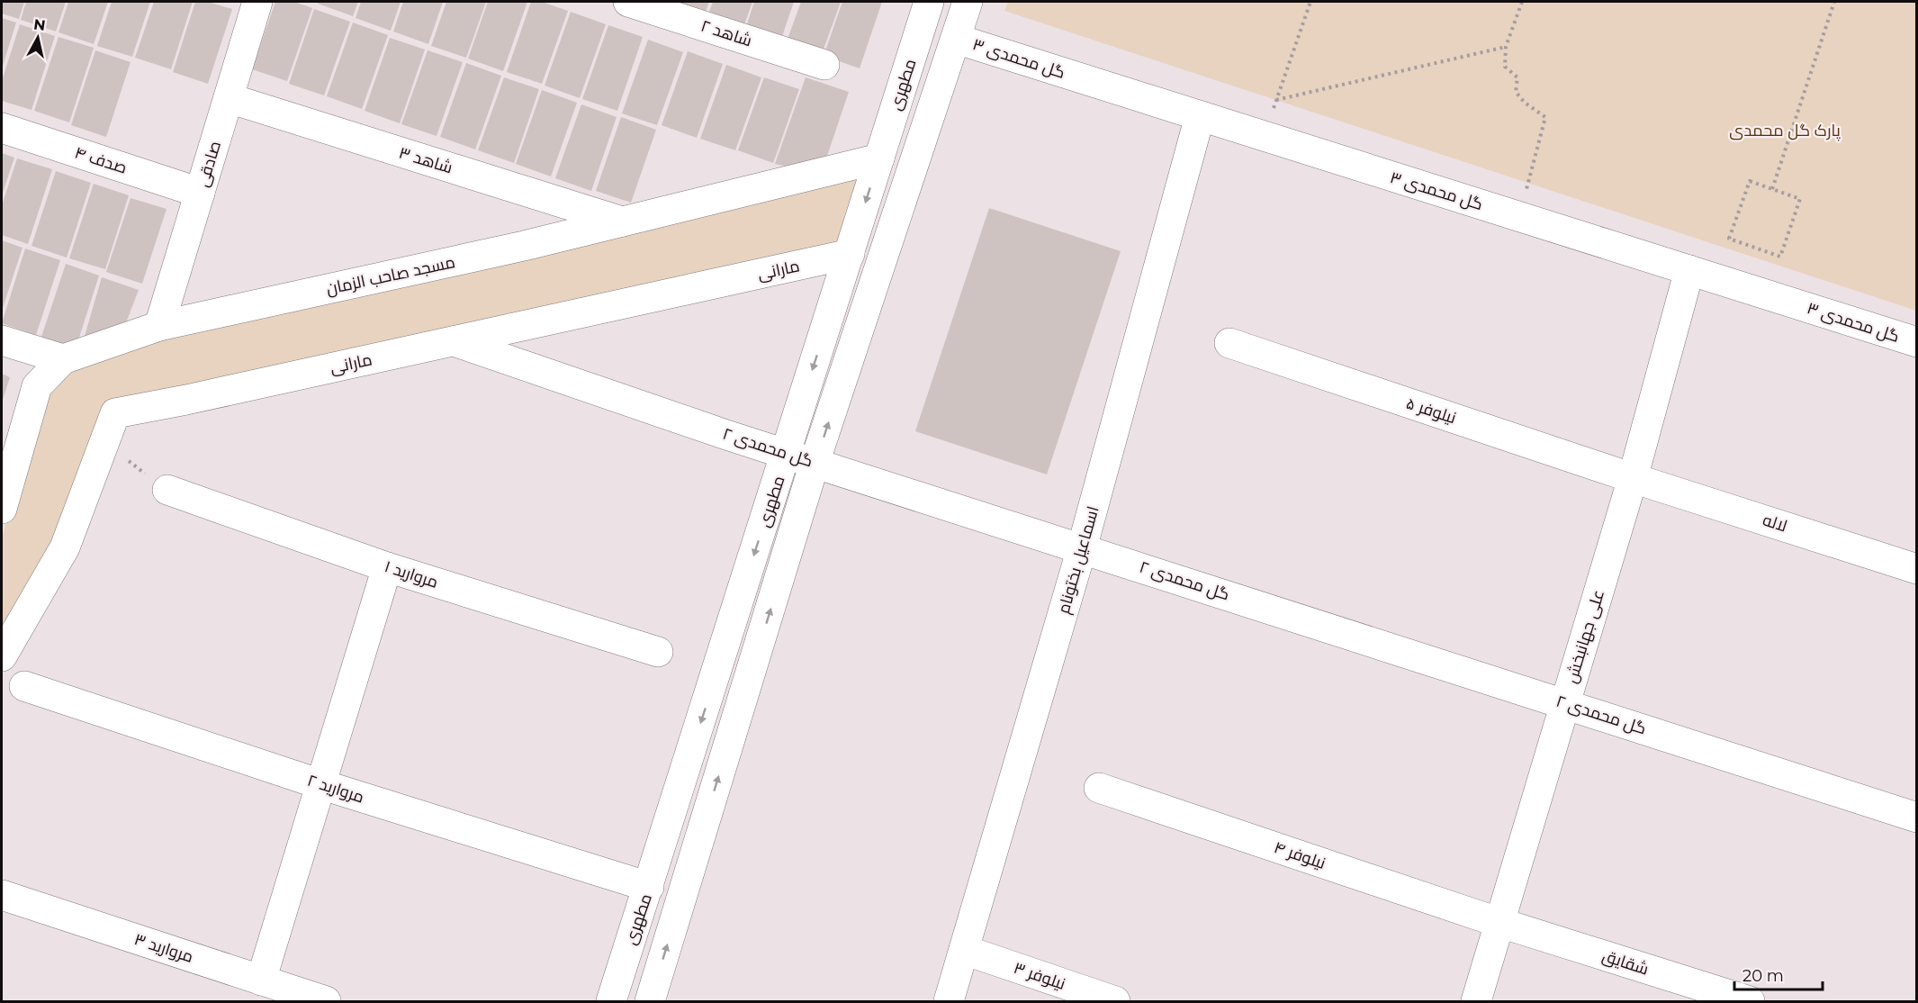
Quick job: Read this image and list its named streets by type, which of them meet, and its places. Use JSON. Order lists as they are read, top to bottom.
{
  "streets": {
    "street": [
      "شاهد ۲",
      "گل محمدی ۳",
      "مطهری",
      "صدف ۴",
      "شاهد ۳",
      "صادقی",
      "مارانی",
      "مسجد صاحب الزمان",
      "نیلوفر ۵",
      "گل محمدی ۲",
      "لاله",
      "اسماعیل بختونام",
      "مروارید ۱",
      "علی جهانبخش",
      "مروارید ۲",
      "نیلوفر ۴",
      "مروارید ۳",
      "شقایق",
      "نیلوفر ۳"
    ]
  },
  "crossings": [
    ["گل محمدی ۳", "مطهری"],
    ["گل محمدی ۳", "اسماعیل بختونام"],
    ["گل محمدی ۳", "علی جهانبخش"],
    ["مطهری", "مارانی"],
    ["مطهری", "مسجد صاحب الزمان"],
    ["مطهری", "گل محمدی ۲"],
    ["مطهری", "مروارید ۲"],
    ["صدف ۴", "صادقی"],
    ["شاهد ۳", "صادقی"],
    ["شاهد ۳", "مسجد صاحب الزمان"],
    ["صادقی", "مسجد صاحب الزمان"],
    ["مارانی", "گل محمدی ۲"],
    ["نیلوفر ۵", "لاله"],
    ["نیلوفر ۵", "علی جهانبخش"],
    ["گل محمدی ۲", "اسماعیل بختونام"],
    ["گل محمدی ۲", "علی جهانبخش"],
    ["لاله", "علی جهانبخش"],
    ["اسماعیل بختونام", "نیلوفر ۳"],
    ["علی جهانبخش", "نیلوفر ۴"],
    ["علی جهانبخش", "شقایق"],
    ["نیلوفر ۴", "شقایق"]
  ],
  "parks": ["پارک گل محمدی"],
  "scale_bar": "20 m",
  "north": "top"
}
